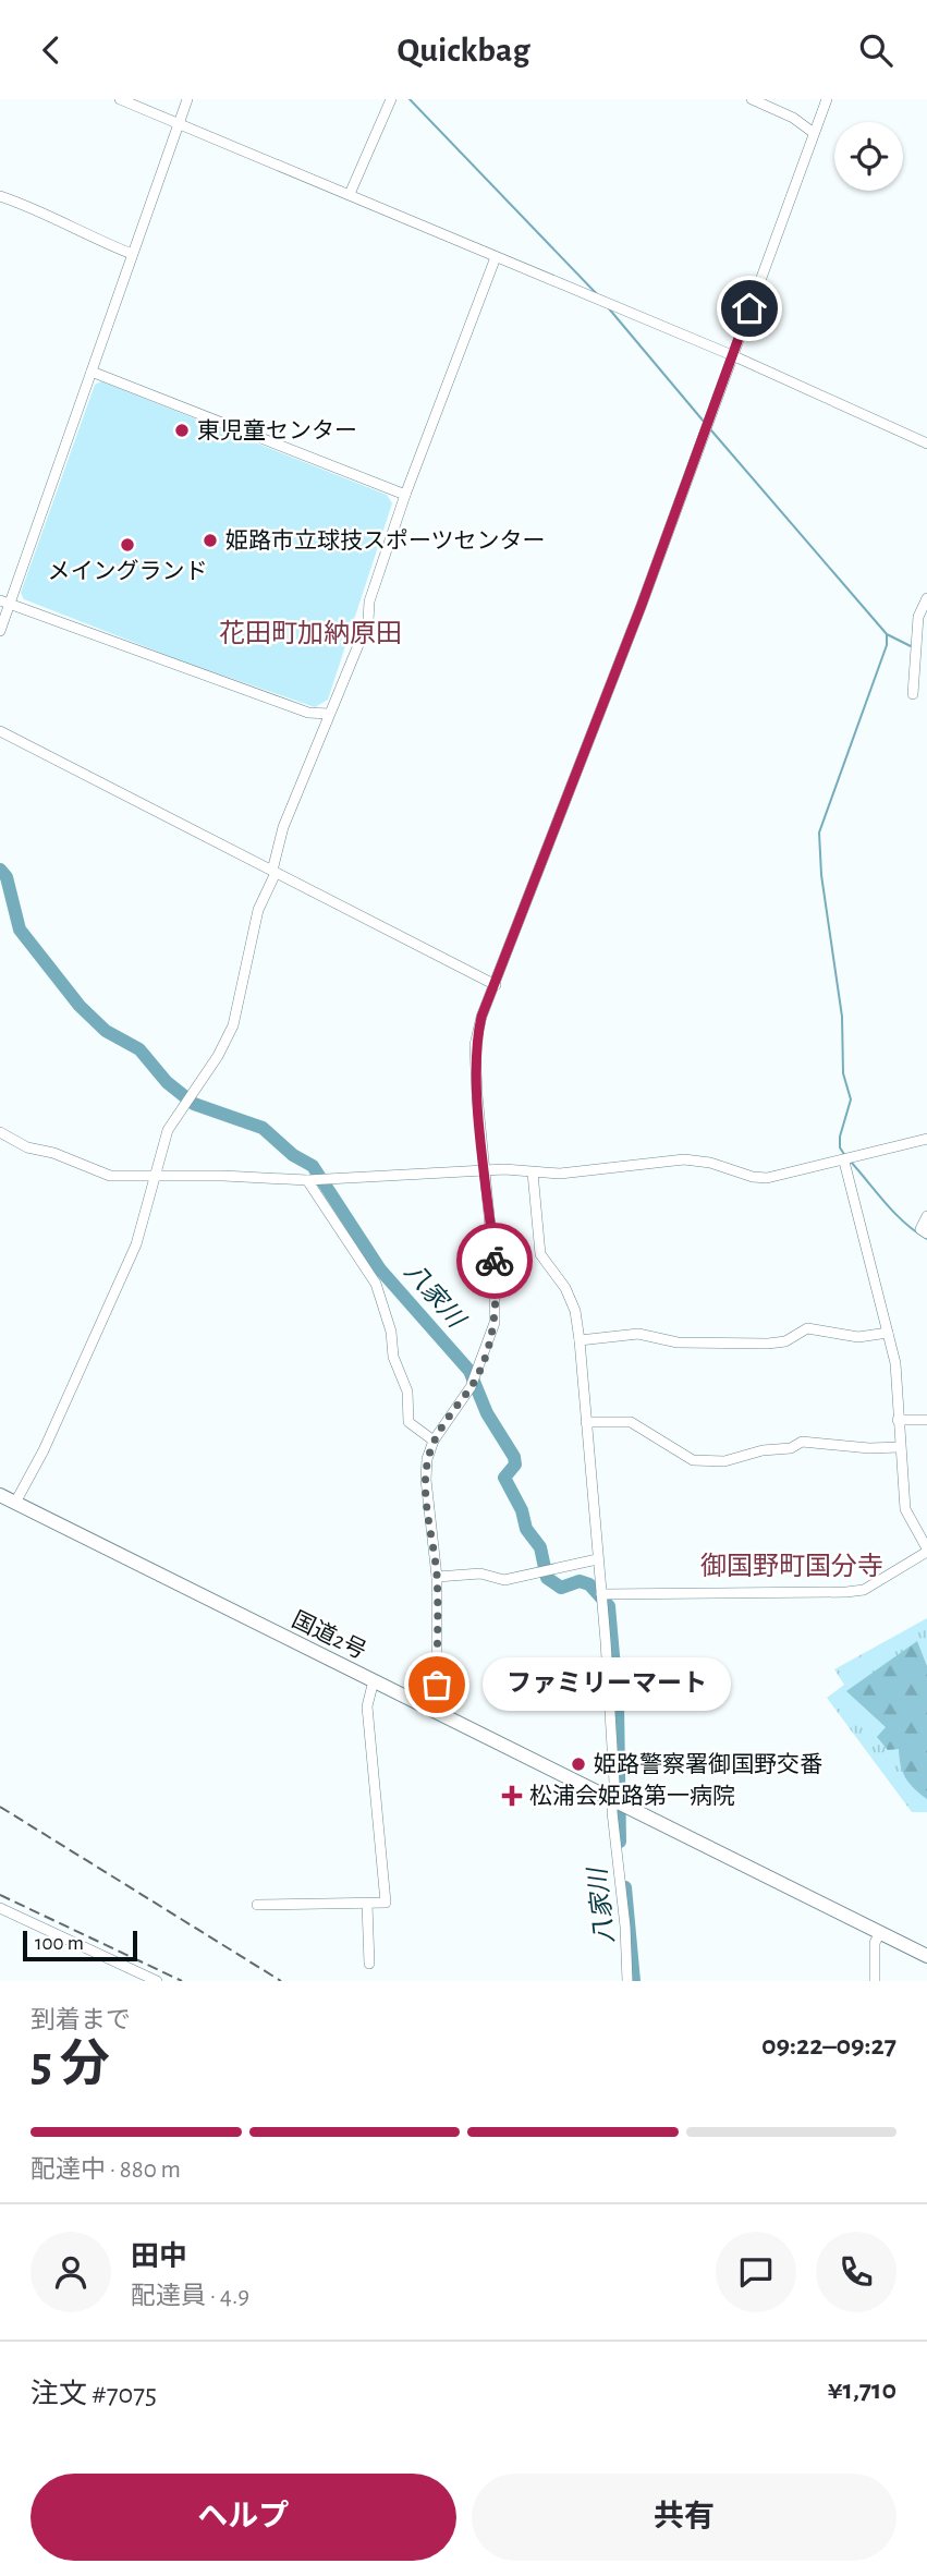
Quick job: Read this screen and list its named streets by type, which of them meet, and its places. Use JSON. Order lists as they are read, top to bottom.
{
  "streets": {
    "highway": ["国道2号"]
  },
  "districts": ["花田町加納原田", "御国野町国分寺"],
  "water": ["八家川"],
  "places": {
    "other": [
      "東児童センター",
      "姫路市立球技スポーツセンター",
      "メイングランド",
      "ファミリーマート",
      "姫路警察署御国野交番"
    ],
    "health": ["松浦会姫路第一病院"]
  },
  "scale_bar": "100 m",
  "page": {
    "header": "Quickbag",
    "bubble": "ファミリーマート",
    "scale": "100 m",
    "heading": ["5 分", "到着まで", "09:22–09:27"],
    "panel": [
      "田中",
      "配達員 · 4.9",
      "注文 #7075",
      "¥1,710"
    ],
    "bar": "配達中 · 880 m",
    "buttons": ["ヘルプ", "共有"]
  }
}
